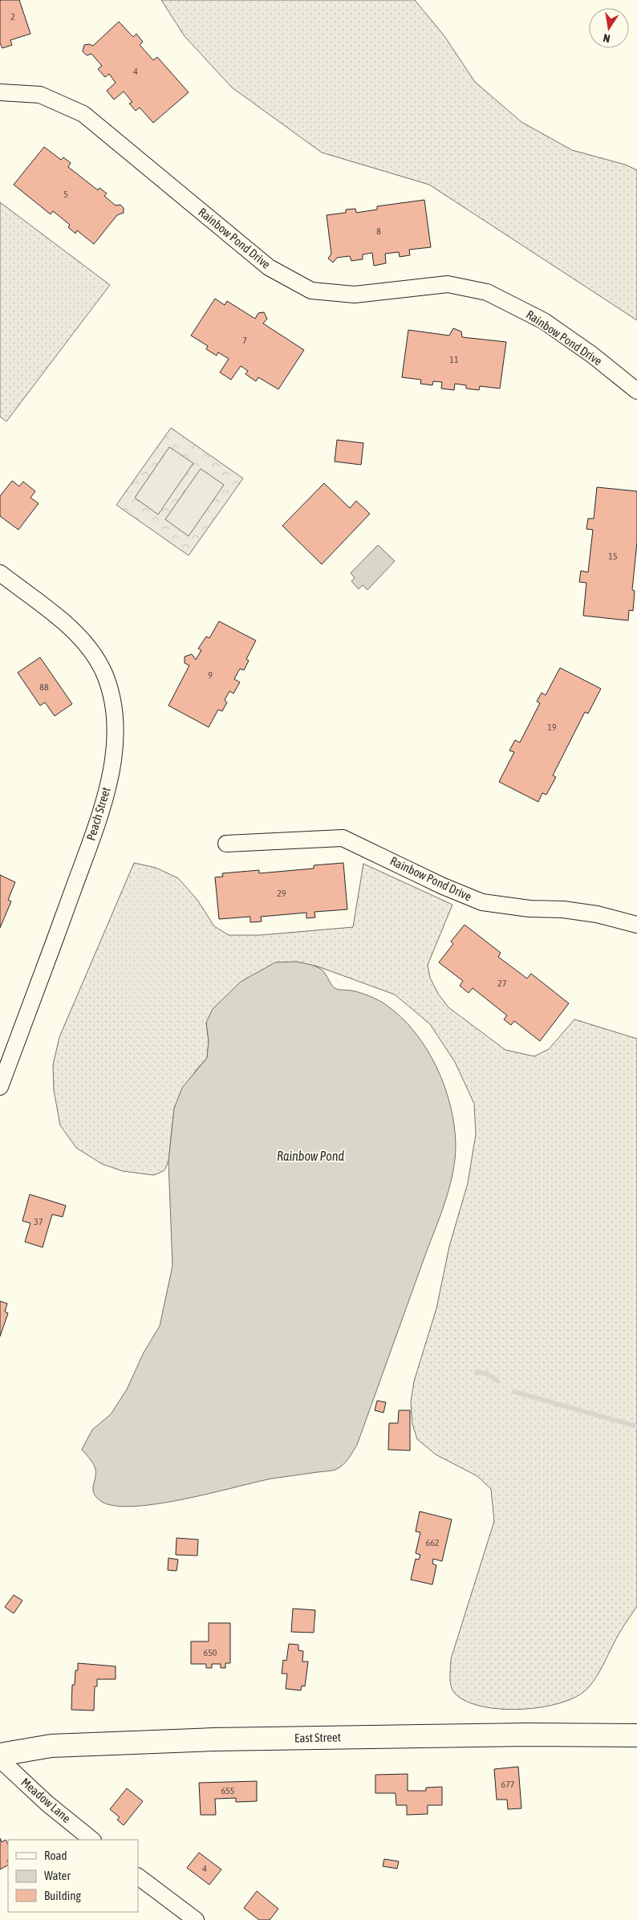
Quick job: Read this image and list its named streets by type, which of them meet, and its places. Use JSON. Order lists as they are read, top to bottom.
{
  "streets": {
    "main road": ["East Street"],
    "street": ["Rainbow Pond Drive", "Peach Street", "Meadow Lane"]
  },
  "water": ["Rainbow Pond"],
  "house_numbers": [
    "2",
    "4",
    "5",
    "8",
    "7",
    "11",
    "15",
    "9",
    "88",
    "19",
    "29",
    "27",
    "37",
    "662",
    "650",
    "677",
    "655",
    "4"
  ],
  "legend": ["Road", "Water", "Building"],
  "north": "bottom"
}
